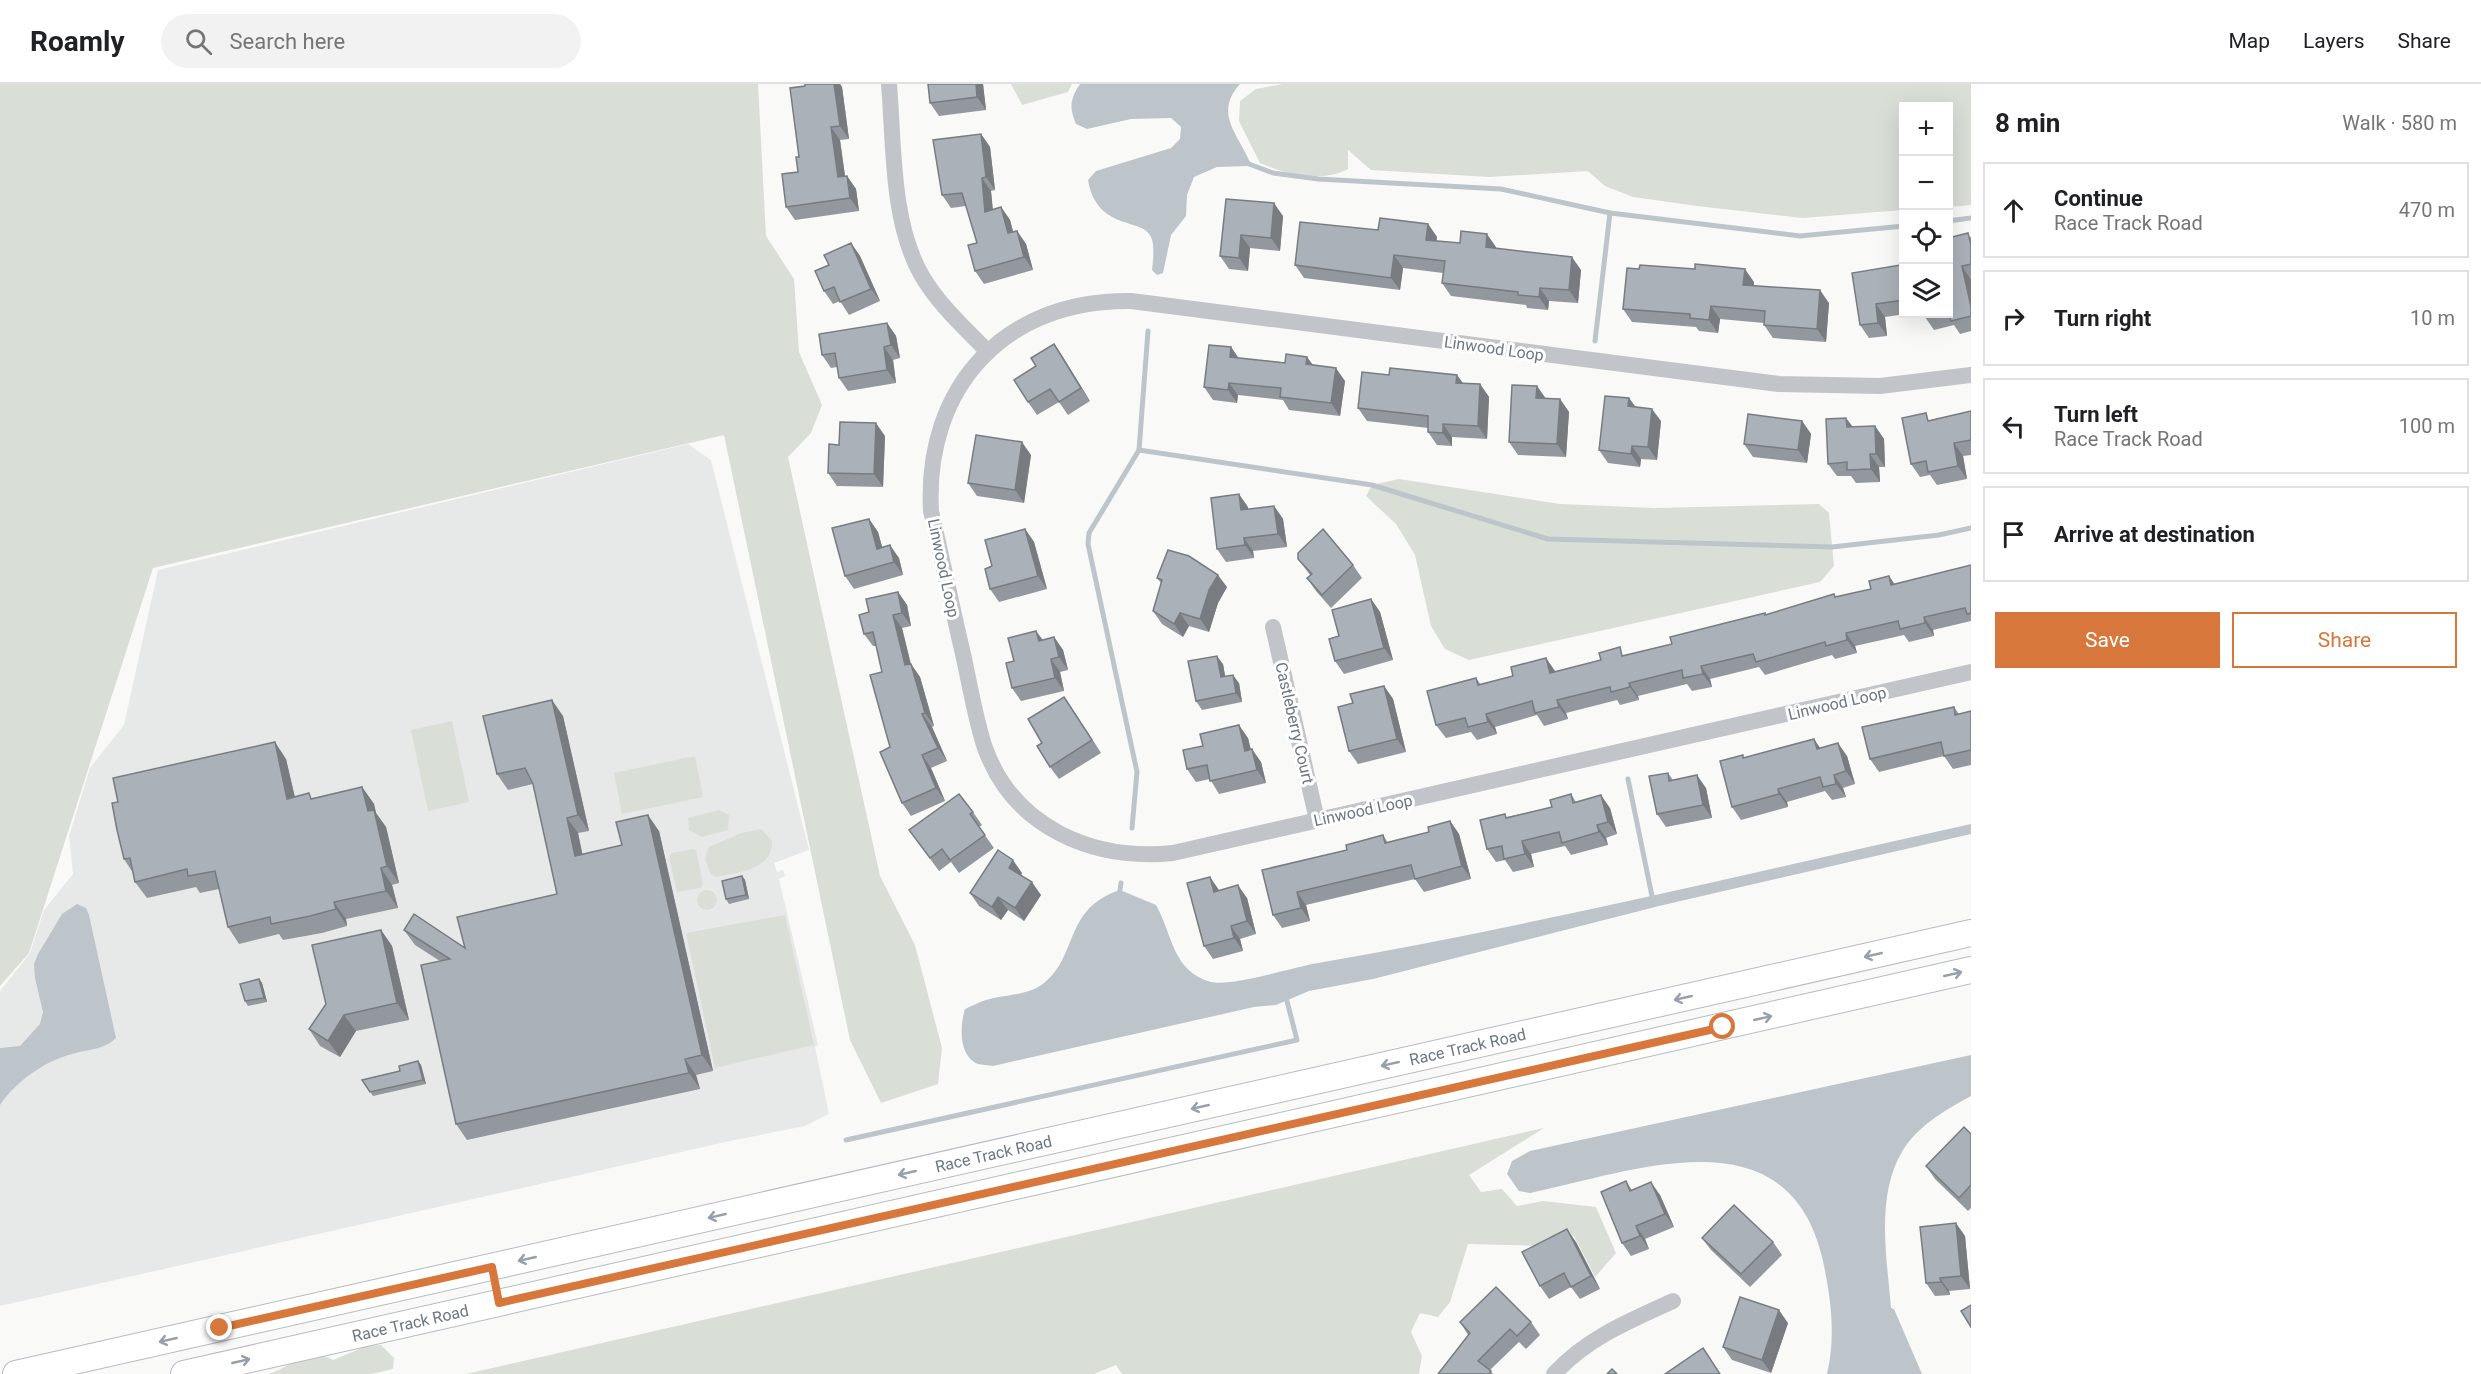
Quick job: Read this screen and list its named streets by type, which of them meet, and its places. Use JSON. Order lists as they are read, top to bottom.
{
  "streets": {
    "main road": ["Race Track Road"],
    "street": ["Linwood Loop", "Castleberry Court"]
  },
  "crossings": [
    ["Linwood Loop", "Castleberry Court"]
  ],
  "page": {
    "header": "Roamly",
    "search": "Search here",
    "nav": ["Map", "Layers", "Share"],
    "heading": ["8 min", "Walk · 580 m"],
    "map_buttons": ["+", "−"],
    "list": [
      ["Continue", "Race Track Road", "470 m"],
      ["Turn right", "10 m"],
      ["Turn left", "Race Track Road", "100 m"],
      "Arrive at destination"
    ],
    "buttons": ["Save", "Share"]
  }
}
